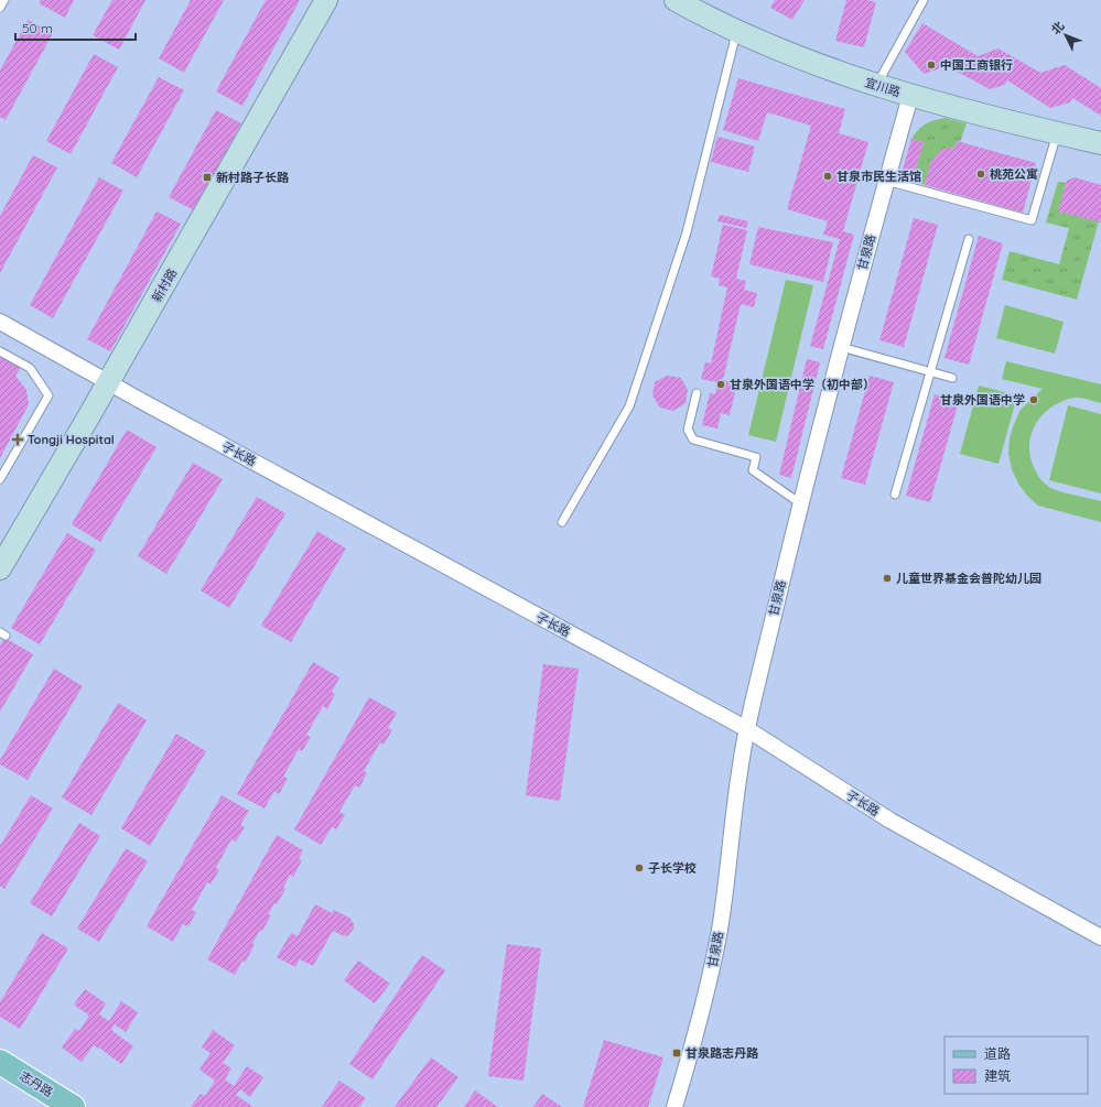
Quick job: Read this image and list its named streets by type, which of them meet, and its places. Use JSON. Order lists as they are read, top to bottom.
{
  "streets": {
    "main road": ["宜川路", "新村路", "志丹路"],
    "street": ["甘泉路", "子长路"]
  },
  "crossings": [
    ["宜川路", "甘泉路"],
    ["甘泉路", "子长路"],
    ["新村路", "子长路"]
  ],
  "places": {
    "other": [
      "中国工商银行",
      "桃苑公寓",
      "甘泉市民生活馆",
      "甘泉外国语中学（初中部）",
      "甘泉外国语中学",
      "儿童世界基金会普陀幼儿园",
      "子长学校"
    ],
    "transit": ["新村路子长路", "甘泉路志丹路"],
    "health": ["Tongji Hospital"]
  },
  "legend": ["道路", "建筑"],
  "scale_bar": "50 m",
  "north": "top left"
}
